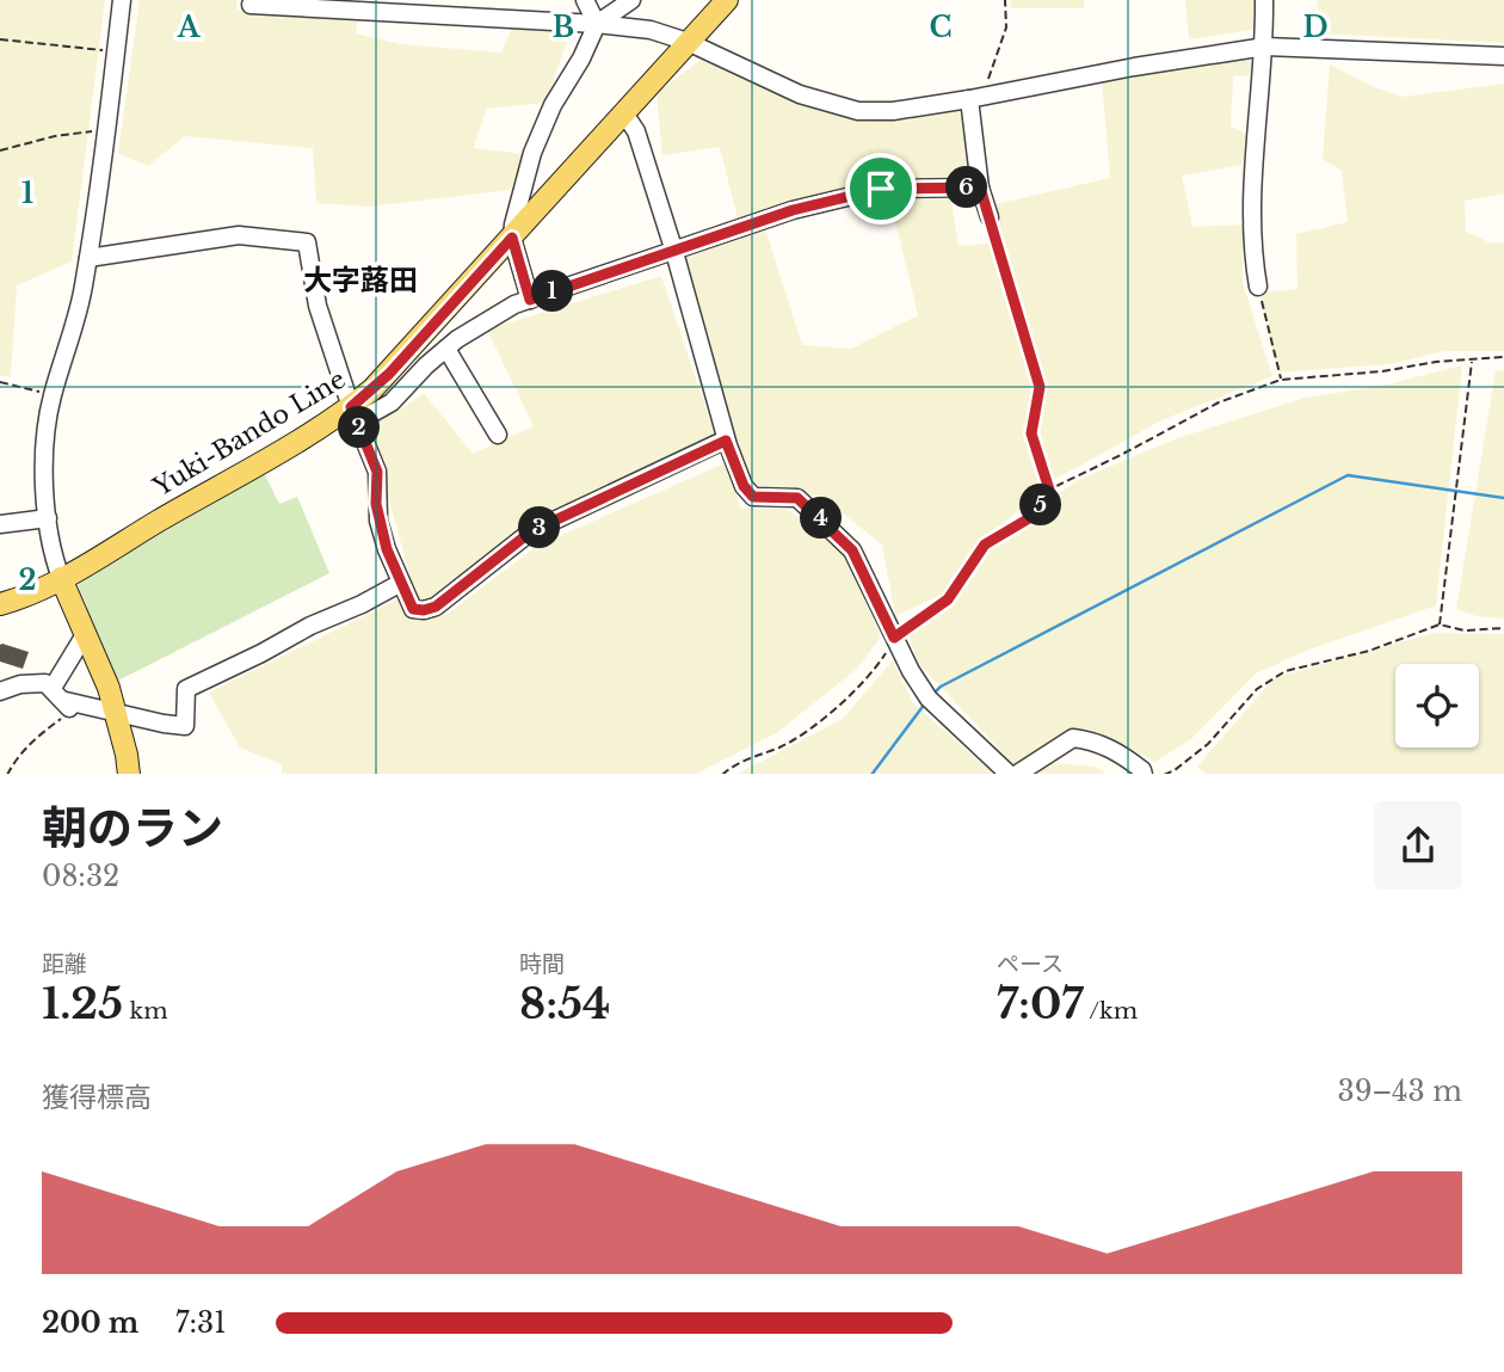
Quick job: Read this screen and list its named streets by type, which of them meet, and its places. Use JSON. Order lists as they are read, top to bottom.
{
  "streets": {
    "main road": ["Yuki-Bando Line"]
  },
  "districts": ["大字蕗田"],
  "page": {
    "pins": [
      "6",
      "1",
      "2",
      "5",
      "4",
      "3"
    ],
    "heading": ["朝のラン", "08:32"],
    "stats": [
      ["距離", "1.25 km"],
      ["時間", "8:54"],
      ["ペース", "7:07 /km"]
    ],
    "chart": ["獲得標高", "39–43 m"],
    "list": [
      {
        "name": "200 m",
        "note": "7:31"
      }
    ]
  },
  "grid": {
    "columns": [
      "A",
      "B",
      "C",
      "D"
    ],
    "rows": ["1", "2"]
  }
}
